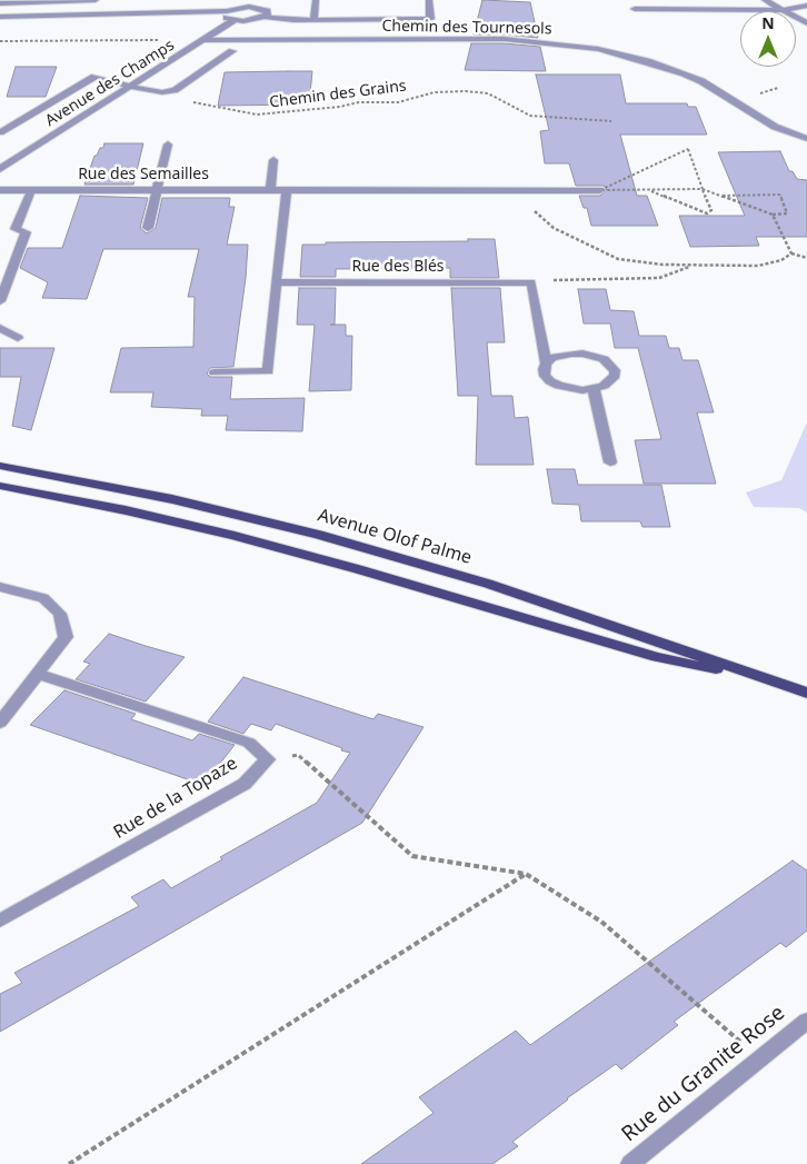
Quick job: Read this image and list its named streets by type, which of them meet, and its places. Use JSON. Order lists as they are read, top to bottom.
{
  "streets": {
    "main road": ["Avenue Olof Palme"],
    "street": [
      "Chemin des Tournesols",
      "Avenue des Champs",
      "Rue des Semailles",
      "Rue des Blés",
      "Rue de la Topaze",
      "Rue du Granite Rose"
    ],
    "path": ["Chemin des Grains"]
  },
  "crossings": [
    ["Chemin des Tournesols", "Avenue des Champs"]
  ],
  "north": "top"
}
